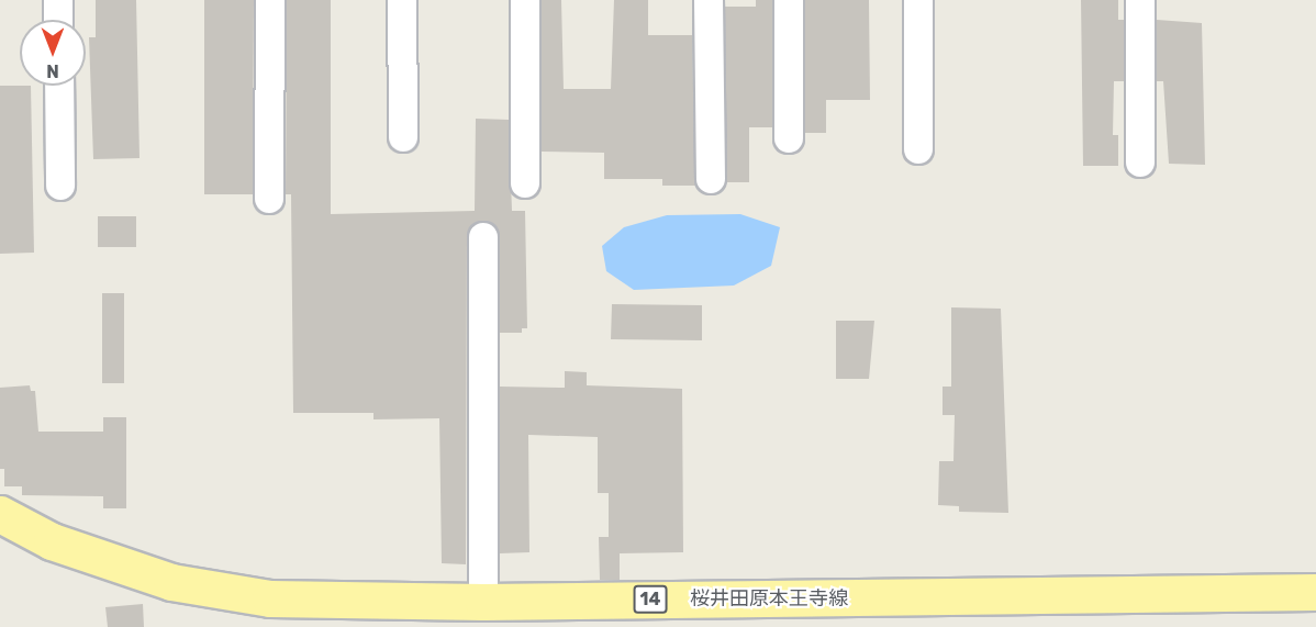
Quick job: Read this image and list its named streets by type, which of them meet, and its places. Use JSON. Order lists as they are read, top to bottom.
{
  "streets": {
    "main road": ["桜井田原本王寺線", "14"]
  },
  "north": "bottom"
}
